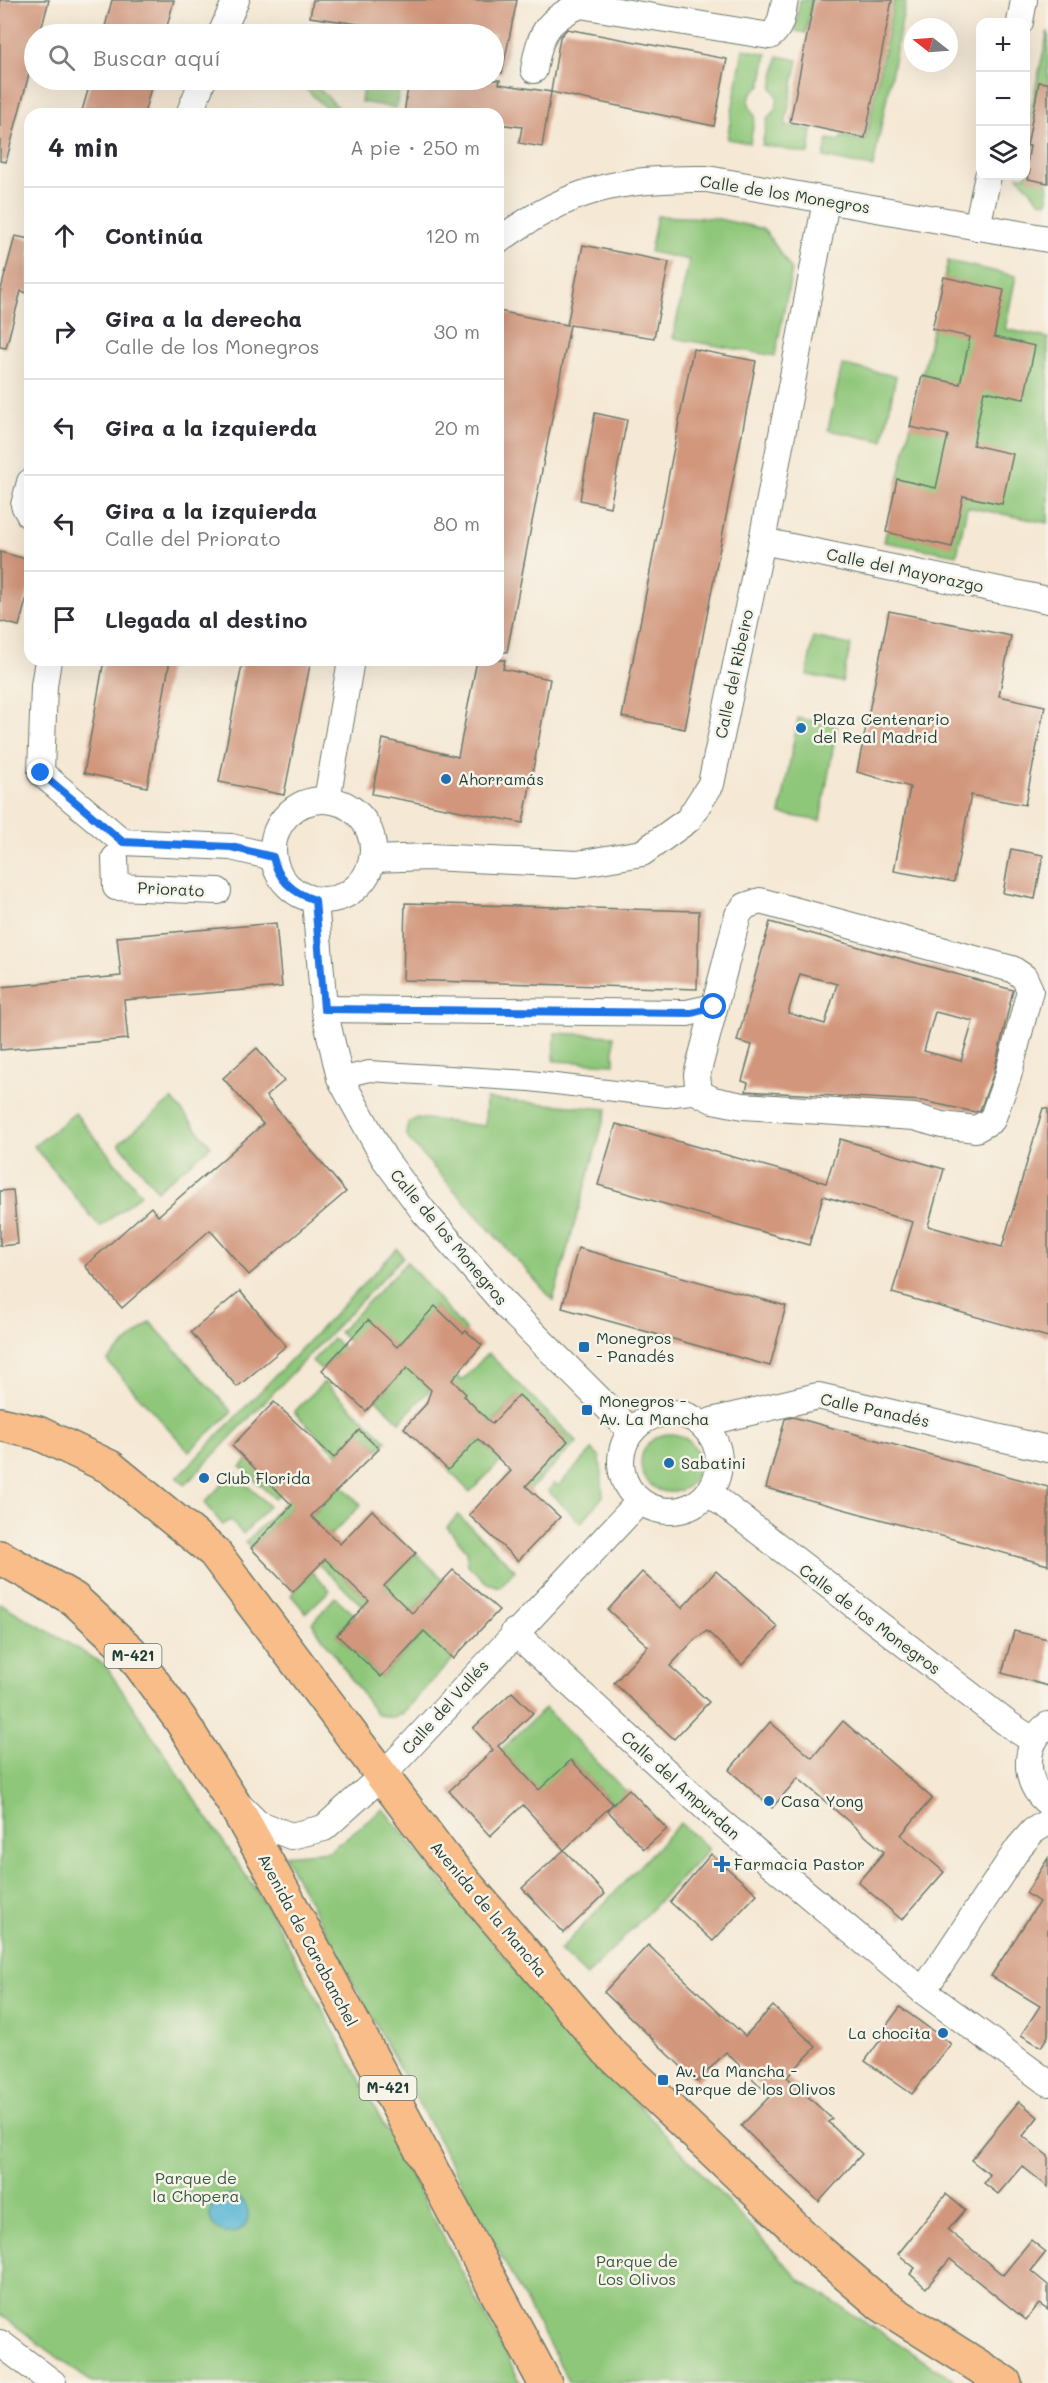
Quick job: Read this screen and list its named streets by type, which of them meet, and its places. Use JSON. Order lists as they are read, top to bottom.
{
  "streets": {
    "main road": ["M-421", "Avenida de la Mancha", "Avenida de Carabanchel"],
    "street": [
      "Calle de los Monegros",
      "Calle del Mayorazgo",
      "Calle del Ribeiro",
      "Priorato",
      "Calle Panadés",
      "Calle del Vallés",
      "Calle del Ampurdan"
    ]
  },
  "crossings": [
    ["Calle de los Monegros", "Calle del Ribeiro"],
    ["Calle de los Monegros", "Calle Panadés"],
    ["Calle de los Monegros", "Calle del Vallés"],
    ["Calle del Mayorazgo", "Calle del Ribeiro"],
    ["Calle Panadés", "Calle del Vallés"],
    ["Calle del Vallés", "Calle del Ampurdan"],
    ["Calle del Vallés", "Avenida de la Mancha"],
    ["Calle del Vallés", "Avenida de Carabanchel"]
  ],
  "parks": ["Parque de la Chopera", "Parque de Los Olivos"],
  "places": {
    "other": [
      "Plaza Centenario del Real Madrid",
      "Ahorramás",
      "Sabatini",
      "Club Florida",
      "Casa Yong",
      "La chocita"
    ],
    "transit": ["Monegros - Panadés", "Monegros - Av. La Mancha", "Av. La Mancha - Parque de los Olivos"],
    "health": ["Farmacia Pastor"]
  },
  "north": "left",
  "page": {
    "map_buttons": ["+", "−"],
    "search": "Buscar aquí",
    "heading": ["4 min", "A pie · 250 m"],
    "list": [
      ["Continúa", "120 m"],
      ["Gira a la derecha", "Calle de los Monegros", "30 m"],
      ["Gira a la izquierda", "20 m"],
      ["Gira a la izquierda", "Calle del Priorato", "80 m"],
      "Llegada al destino"
    ]
  }
}
